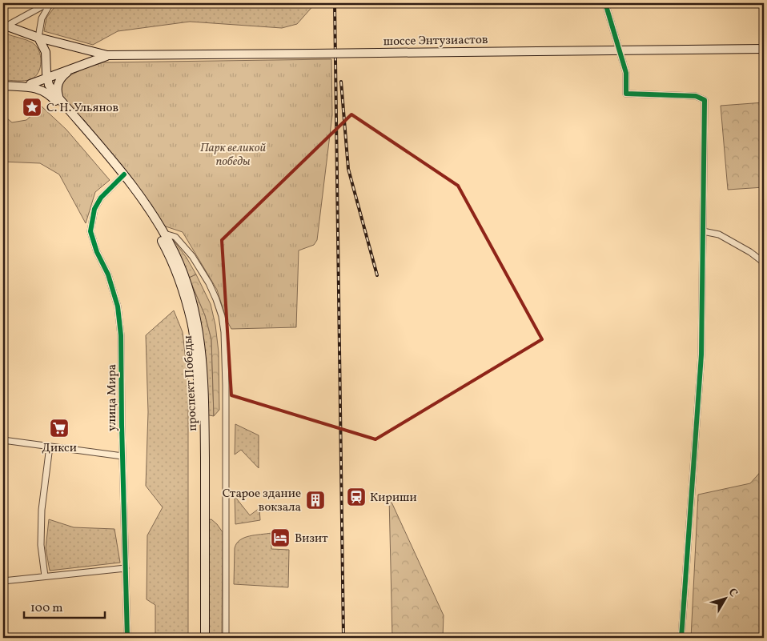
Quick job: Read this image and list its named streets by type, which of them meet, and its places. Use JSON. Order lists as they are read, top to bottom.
{
  "streets": {
    "main road": ["шоссе Энтузиастов", "проспект Победы"],
    "street": ["улица Мира"]
  },
  "crossings": [
    ["проспект Победы", "улица Мира"]
  ],
  "parks": ["Парк великой победы"],
  "places": {
    "place": ["С. Н. Ульянов"],
    "supermarket": ["Дикси"],
    "station": ["Кириши"],
    "building": ["Старое здание вокзала"],
    "hotel": ["Визит"]
  },
  "scale_bar": "100 m",
  "north": "top right"
}
